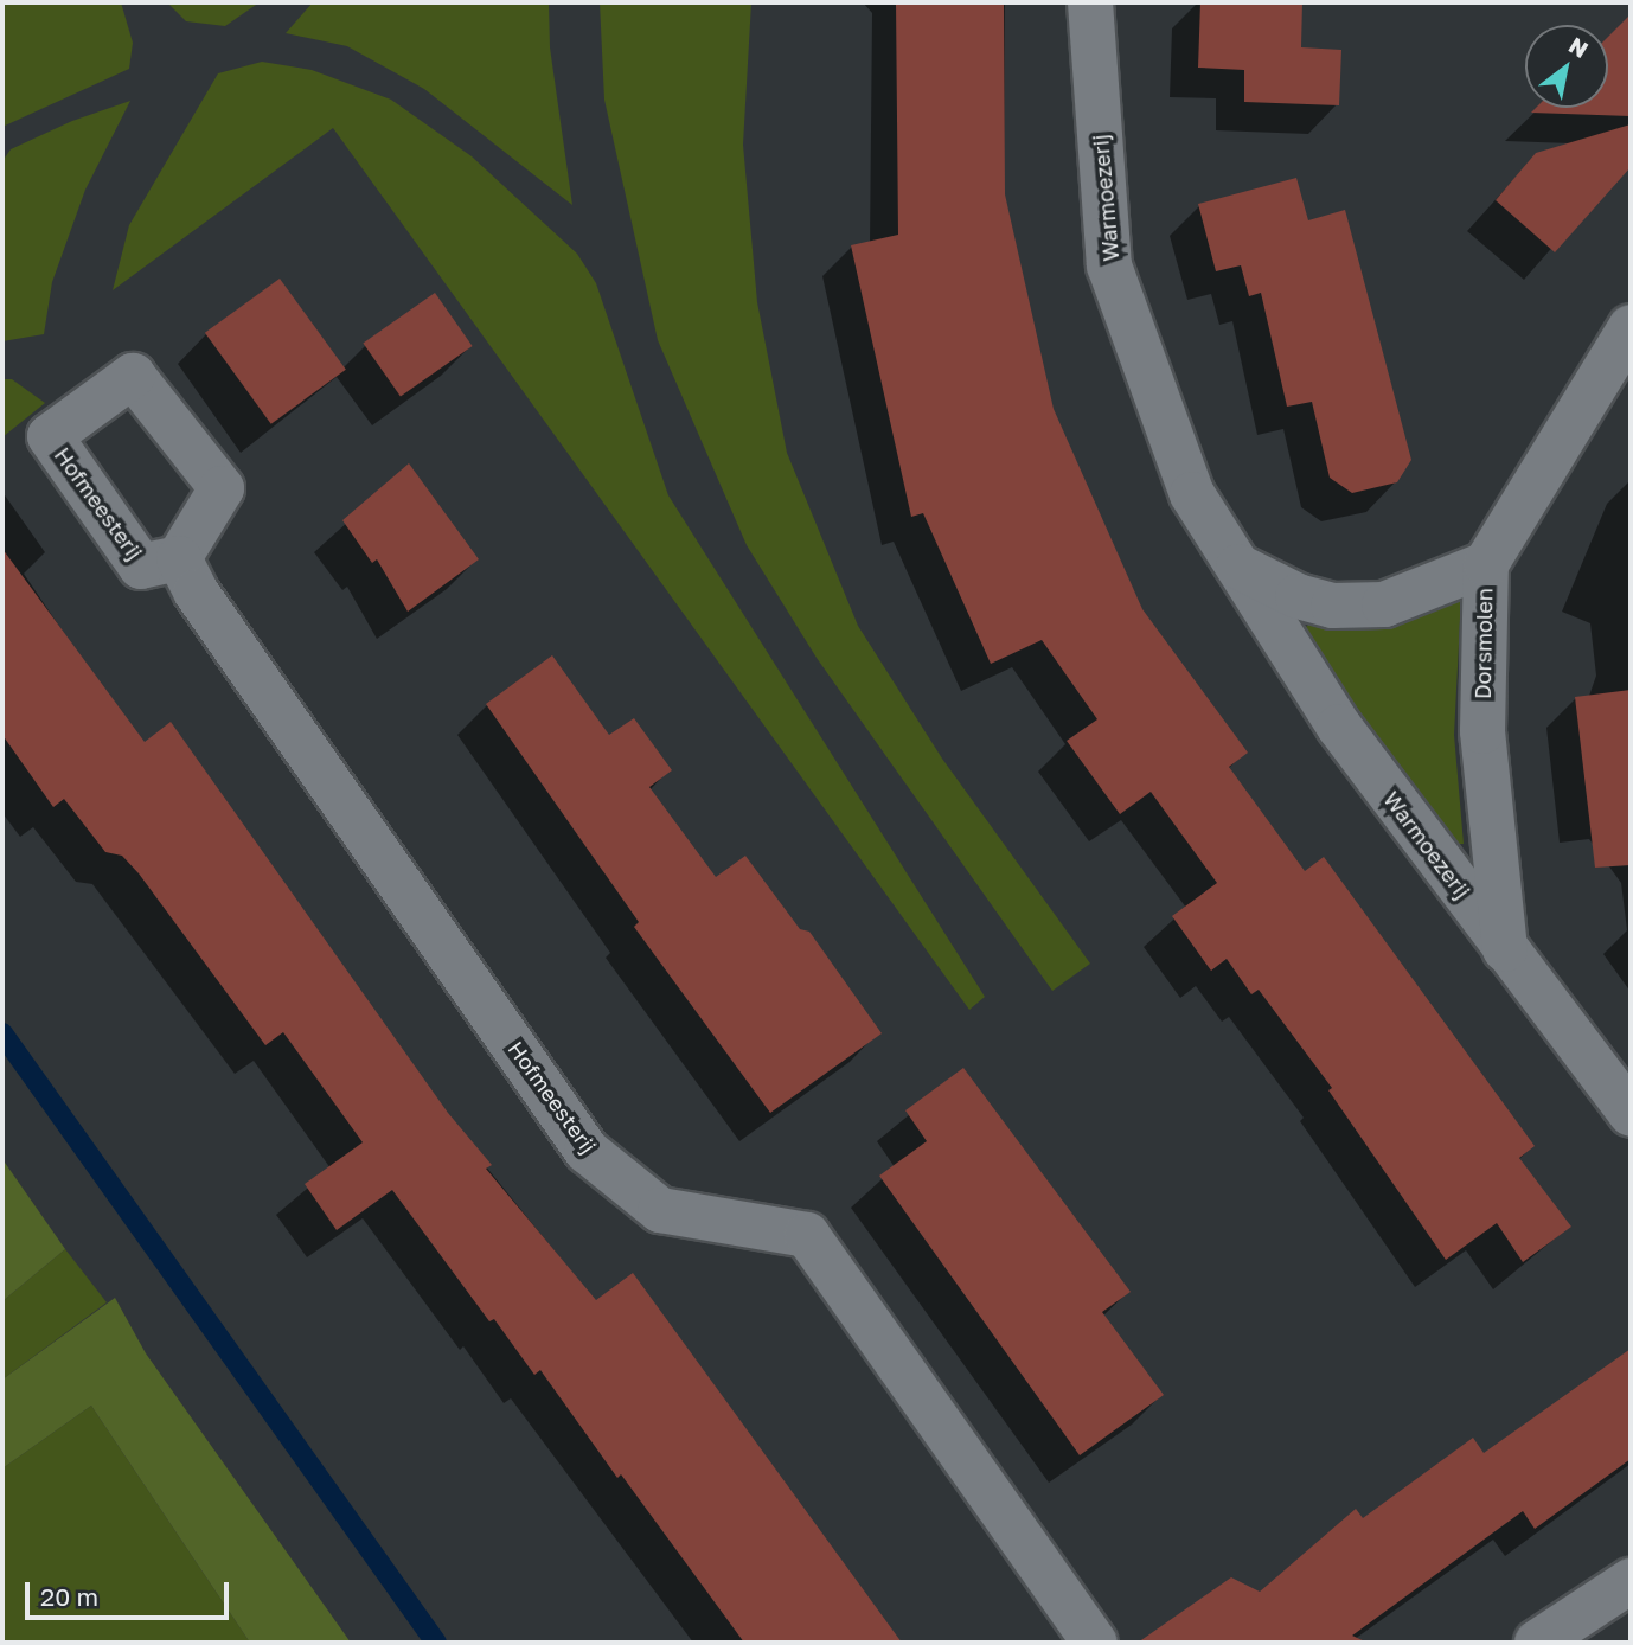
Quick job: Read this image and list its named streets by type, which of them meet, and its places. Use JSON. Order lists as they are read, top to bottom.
{
  "streets": {
    "street": ["Warmoezerij", "Hofmeesterij", "Dorsmolen"]
  },
  "crossings": [
    ["Warmoezerij", "Dorsmolen"]
  ],
  "scale_bar": "20 m",
  "north": "top right"
}
